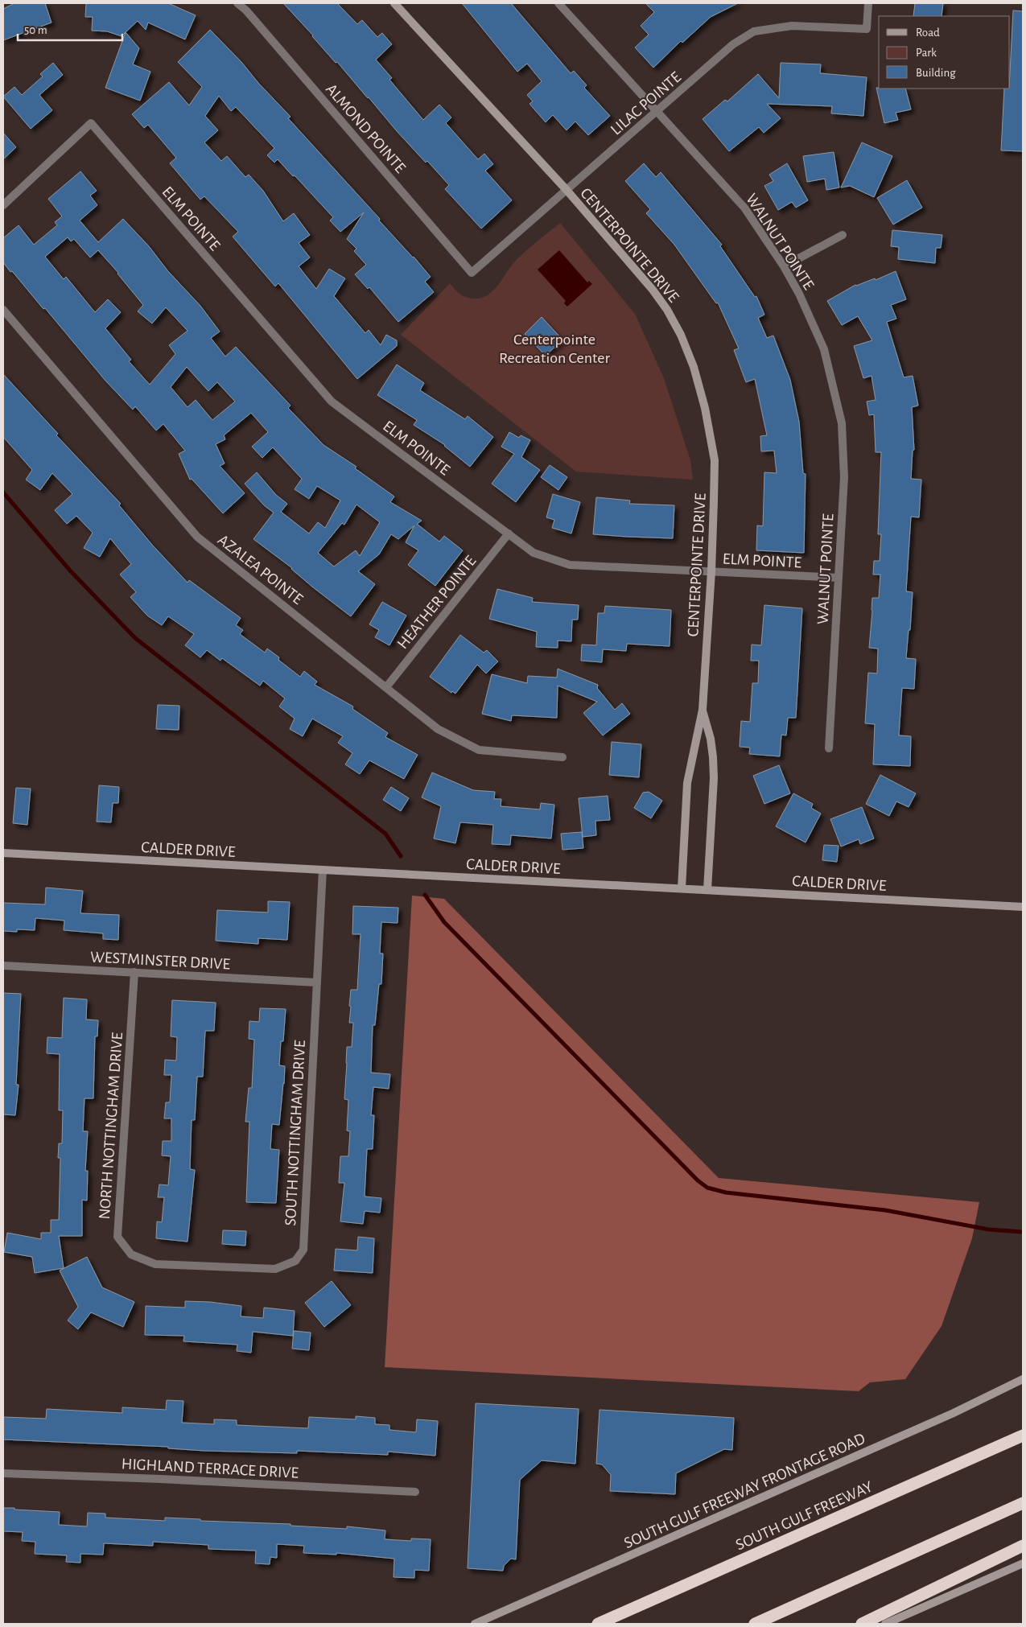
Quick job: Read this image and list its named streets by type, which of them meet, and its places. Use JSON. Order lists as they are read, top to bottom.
{
  "streets": {
    "highway": ["SOUTH GULF FREEWAY"],
    "street": [
      "LILAC POINTE",
      "ALMOND POINTE",
      "ELM POINTE",
      "WALNUT POINTE",
      "CENTERPOINTE DRIVE",
      "AZALEA POINTE",
      "HEATHER POINTE",
      "CALDER DRIVE",
      "WESTMINSTER DRIVE",
      "NORTH NOTTINGHAM DRIVE",
      "SOUTH NOTTINGHAM DRIVE",
      "HIGHLAND TERRACE DRIVE",
      "SOUTH GULF FREEWAY FRONTAGE ROAD"
    ]
  },
  "crossings": [
    ["LILAC POINTE", "ALMOND POINTE"],
    ["LILAC POINTE", "WALNUT POINTE"],
    ["LILAC POINTE", "CENTERPOINTE DRIVE"],
    ["ELM POINTE", "WALNUT POINTE"],
    ["ELM POINTE", "CENTERPOINTE DRIVE"],
    ["ELM POINTE", "HEATHER POINTE"],
    ["CENTERPOINTE DRIVE", "CALDER DRIVE"],
    ["AZALEA POINTE", "HEATHER POINTE"],
    ["CALDER DRIVE", "SOUTH NOTTINGHAM DRIVE"],
    ["WESTMINSTER DRIVE", "NORTH NOTTINGHAM DRIVE"],
    ["WESTMINSTER DRIVE", "SOUTH NOTTINGHAM DRIVE"],
    ["NORTH NOTTINGHAM DRIVE", "SOUTH NOTTINGHAM DRIVE"]
  ],
  "parks": ["Centerpointe Recreation Center"],
  "legend": ["Road", "Park", "Building"],
  "scale_bar": "50 m"
}
